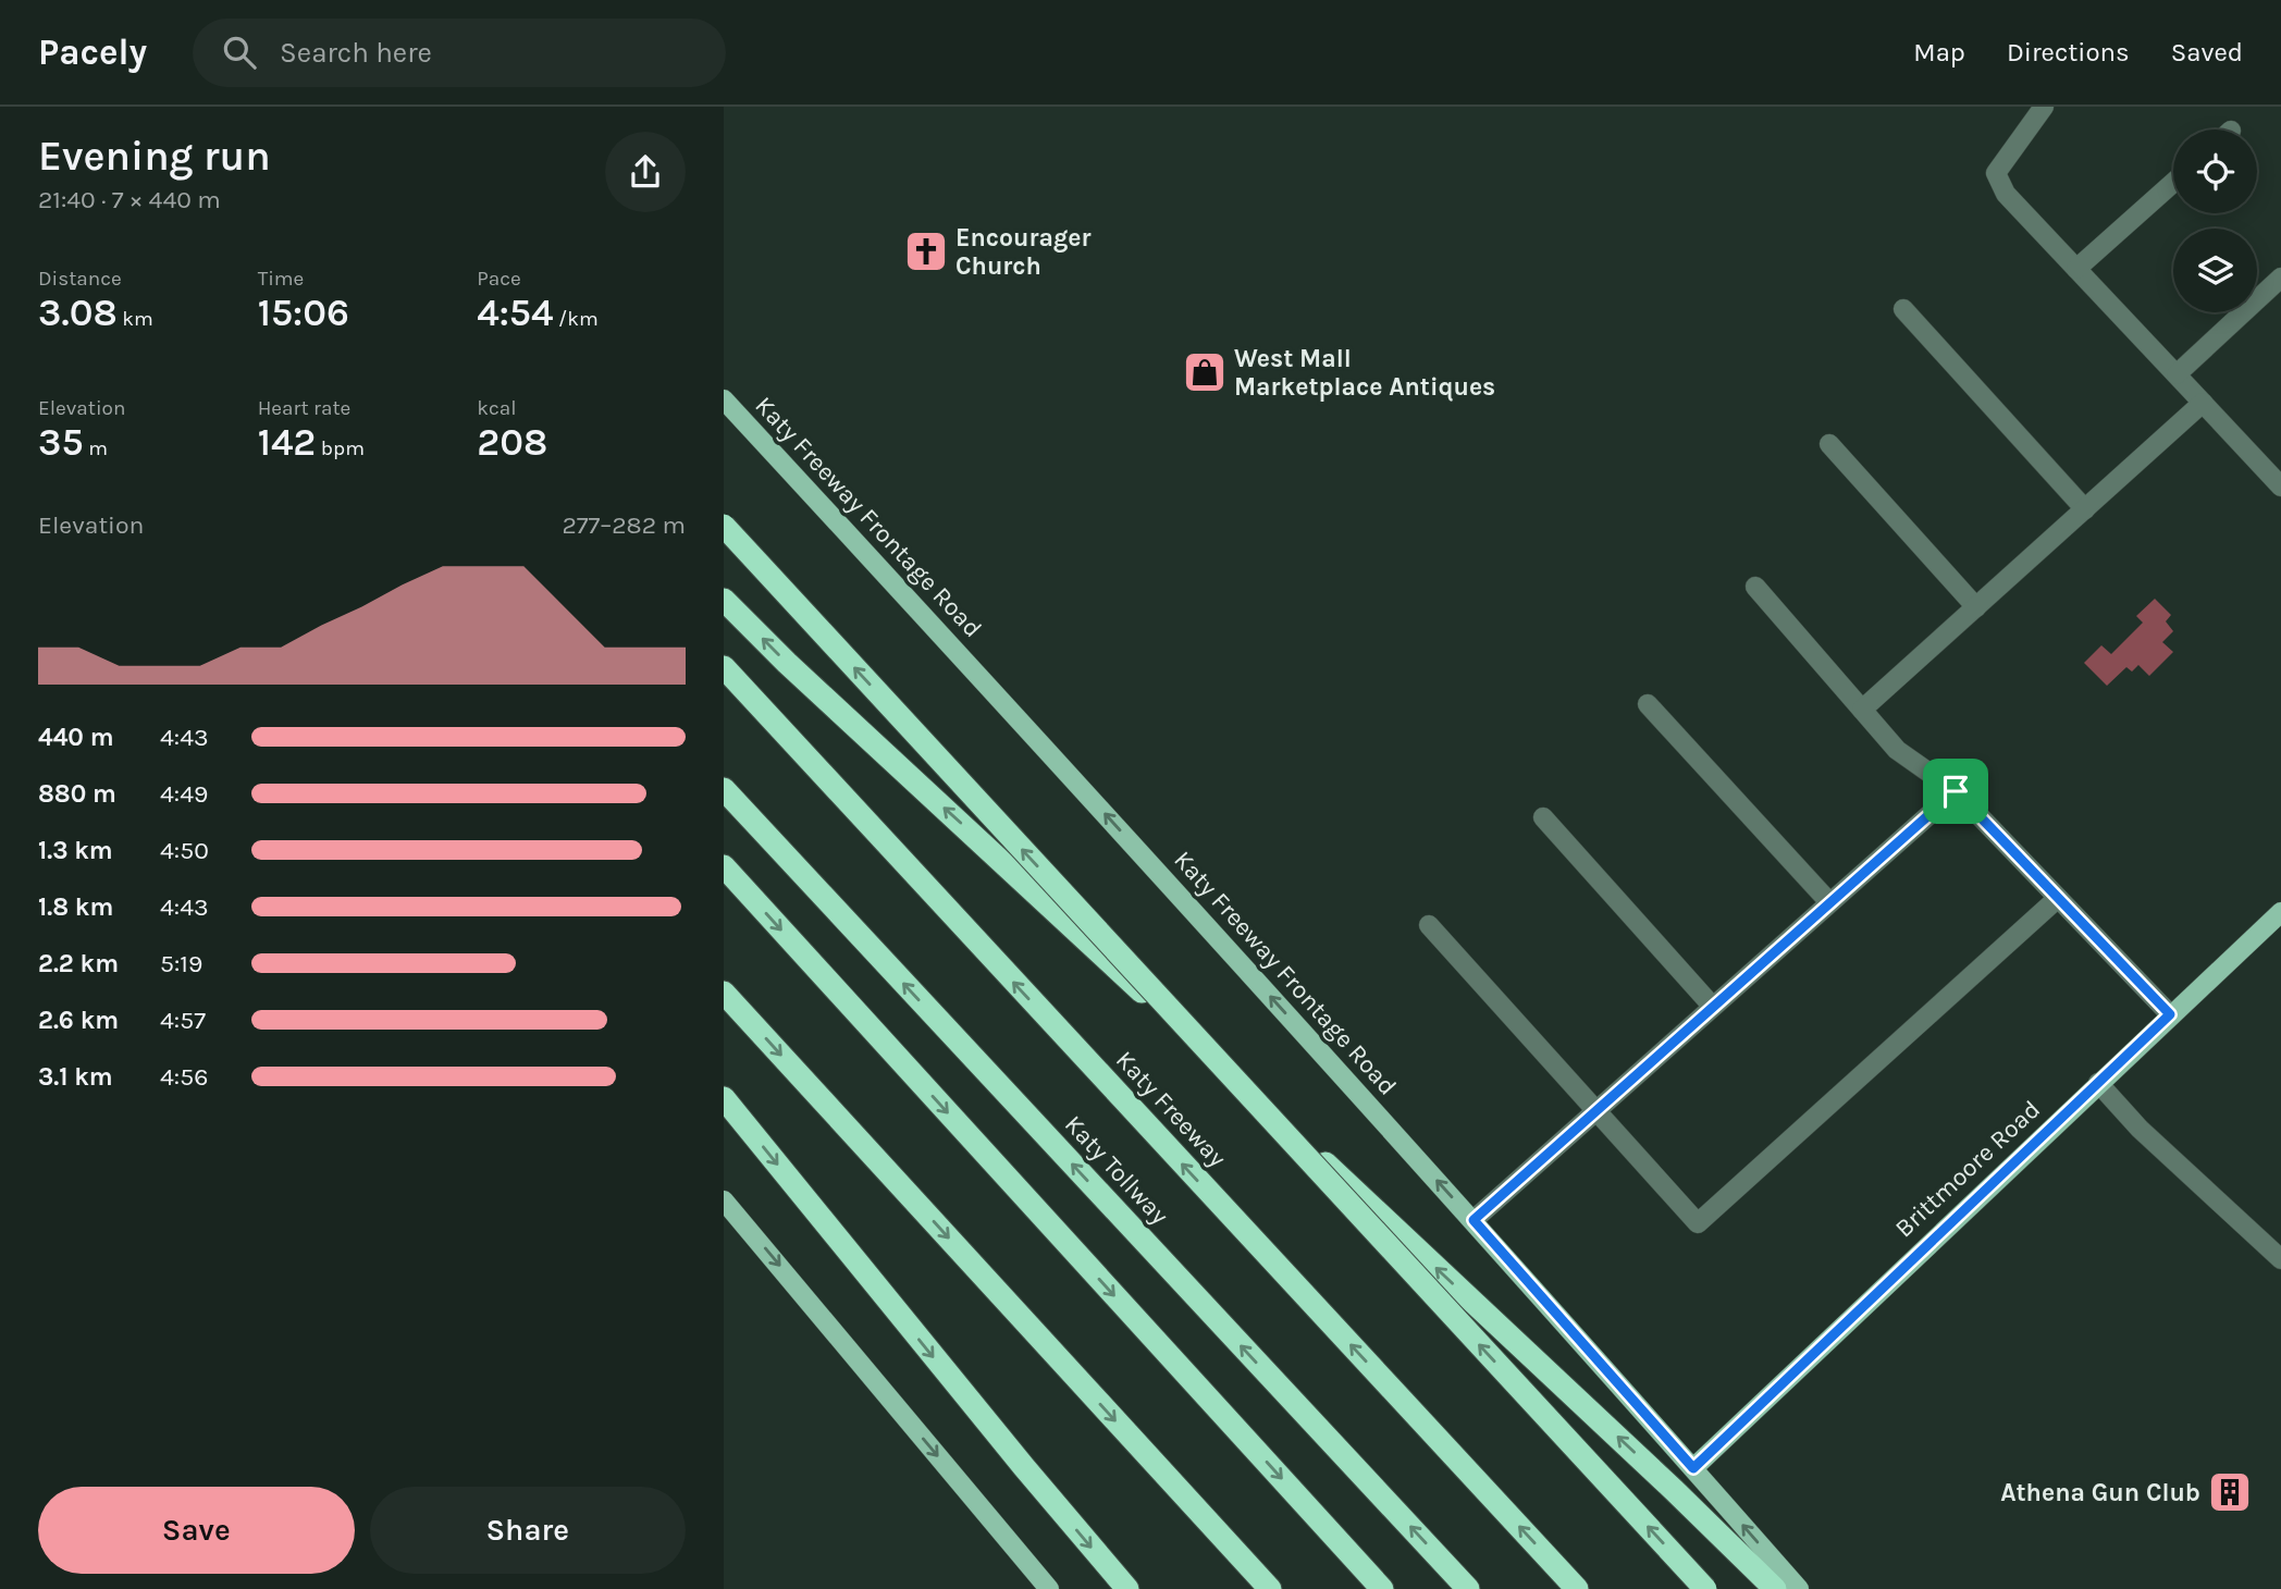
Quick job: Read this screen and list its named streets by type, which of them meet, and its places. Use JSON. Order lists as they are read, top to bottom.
{
  "streets": {
    "highway": ["Katy Freeway", "Katy Tollway"],
    "main road": ["Katy Freeway Frontage Road", "Brittmoore Road"]
  },
  "crossings": [
    ["Katy Freeway Frontage Road", "Brittmoore Road"]
  ],
  "one_way": ["Katy Freeway Frontage Road"],
  "places": {
    "church": ["Encourager Church"],
    "shop": ["West Mall Marketplace Antiques"],
    "building": ["Athena Gun Club"]
  },
  "page": {
    "header": "Pacely",
    "search": "Search here",
    "nav": ["Map", "Directions", "Saved"],
    "heading": ["Evening run", "21:40 · 7 × 440 m"],
    "stats": [
      ["Distance", "3.08 km"],
      ["Time", "15:06"],
      ["Pace", "4:54 /km"],
      ["Elevation", "35 m"],
      ["Heart rate", "142 bpm"],
      ["kcal", "208"]
    ],
    "chart": ["Elevation", "277–282 m"],
    "list": [
      {
        "name": "440 m",
        "note": "4:43"
      },
      {
        "name": "880 m",
        "note": "4:49"
      },
      {
        "name": "1.3 km",
        "note": "4:50"
      },
      {
        "name": "1.8 km",
        "note": "4:43"
      },
      {
        "name": "2.2 km",
        "note": "5:19"
      },
      {
        "name": "2.6 km",
        "note": "4:57"
      },
      {
        "name": "3.1 km",
        "note": "4:56"
      }
    ],
    "buttons": ["Save", "Share"]
  }
}
